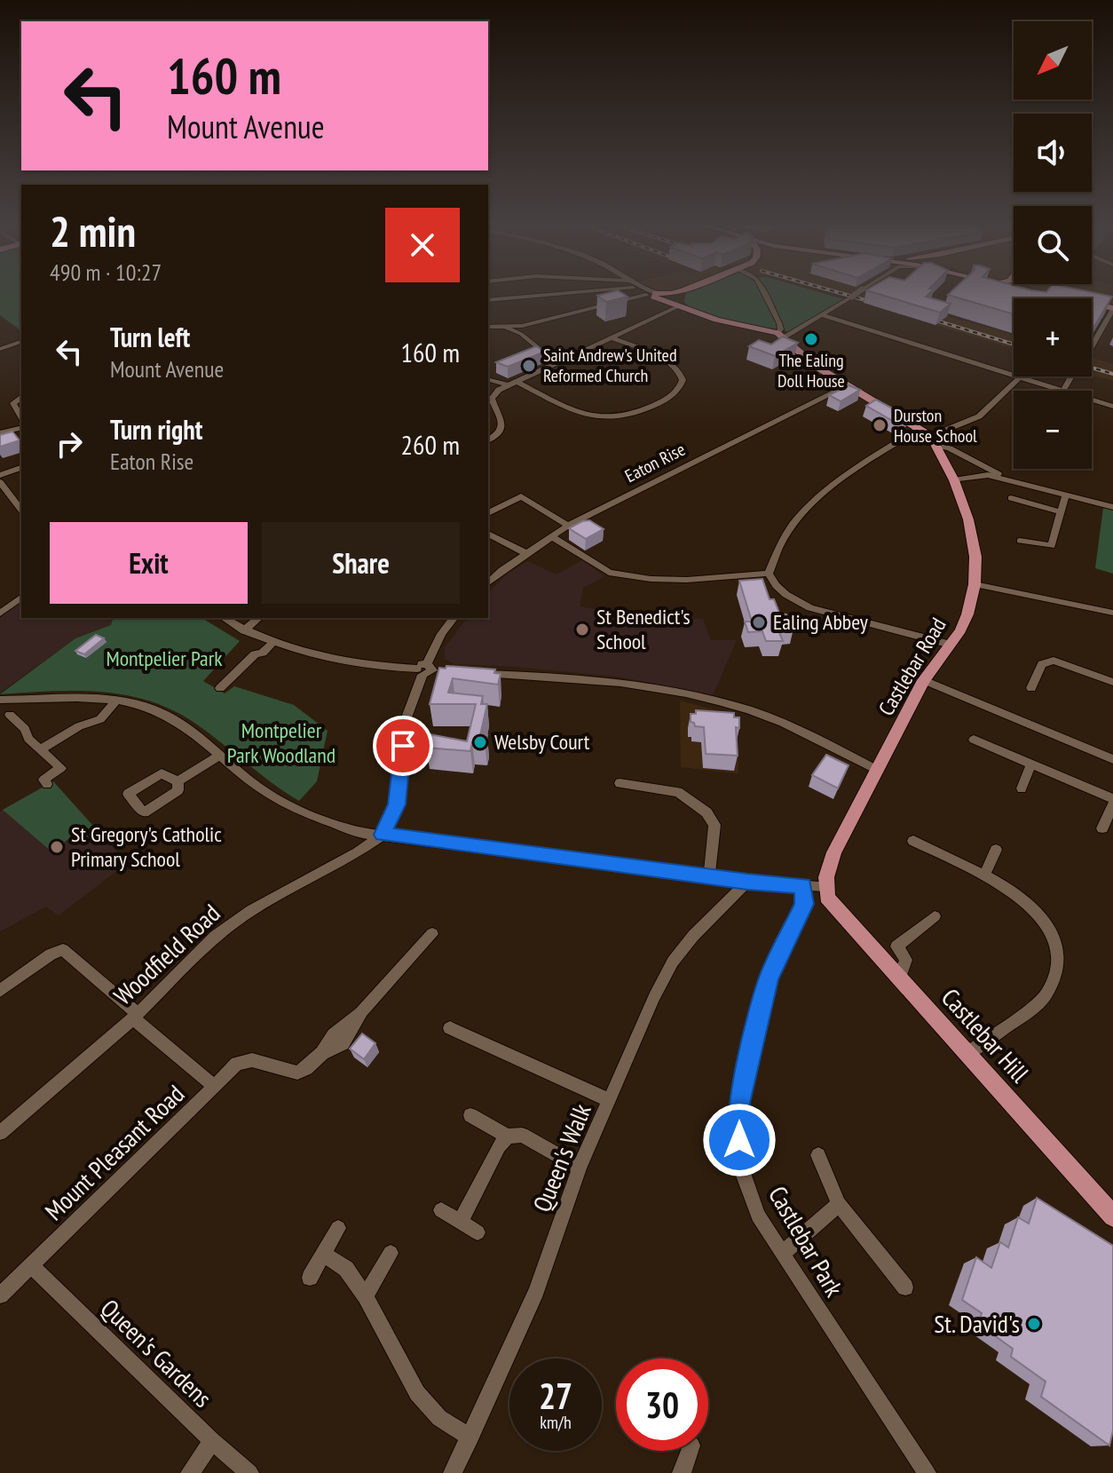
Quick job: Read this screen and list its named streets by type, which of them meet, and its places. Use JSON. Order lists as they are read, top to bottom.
{
  "streets": {
    "main road": ["Castlebar Road", "Castlebar Hill"],
    "street": [
      "Eaton Rise",
      "Woodfield Road",
      "Mount Pleasant Road",
      "Queen's Walk",
      "Castlebar Park",
      "Queen's Gardens"
    ]
  },
  "crossings": [
    ["Eaton Rise", "Castlebar Road"],
    ["Castlebar Road", "Castlebar Hill"],
    ["Woodfield Road", "Mount Pleasant Road"],
    ["Mount Pleasant Road", "Queen's Gardens"]
  ],
  "parks": ["Montpelier Park", "Montpelier Park Woodland"],
  "places": [
    "The Ealing Doll House",
    "Saint Andrew's United Reformed Church",
    "Durston House School",
    "Ealing Abbey",
    "St Benedict's School",
    "Welsby Court",
    "St Gregory's Catholic Primary School",
    "St. David's"
  ],
  "north": "bottom left",
  "page": {
    "map_buttons": ["+", "−"],
    "turn": ["160 m", "Mount Avenue"],
    "heading": ["2 min", "490 m · 10:27"],
    "list": [
      {
        "name": "Turn left",
        "note": "Mount Avenue",
        "value": "160 m"
      },
      {
        "name": "Turn right",
        "note": "Eaton Rise",
        "value": "260 m"
      }
    ],
    "buttons": ["Exit", "Share"],
    "speed": "27 km/h",
    "limit": "30"
  }
}
